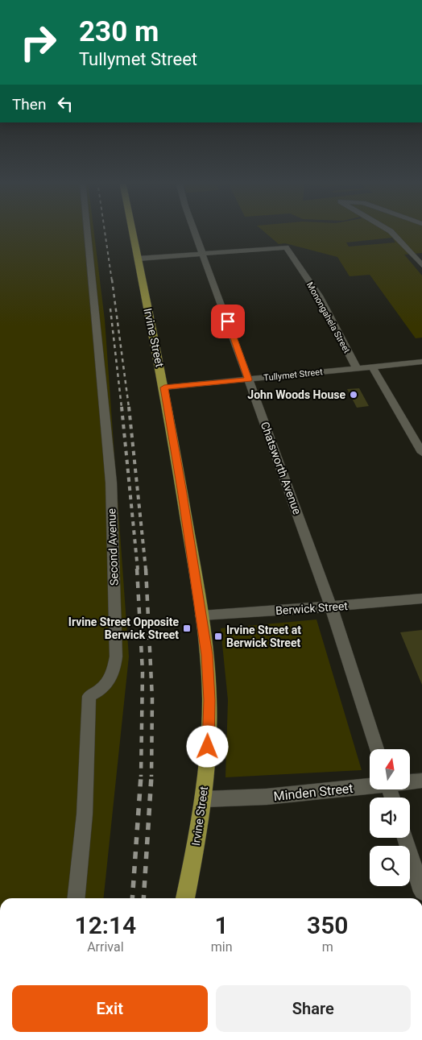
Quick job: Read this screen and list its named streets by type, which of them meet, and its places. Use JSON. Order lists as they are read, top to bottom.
{
  "streets": {
    "main road": ["Irvine Street"],
    "street": [
      "Monongahela Street",
      "Tullymet Street",
      "Chatsworth Avenue",
      "Second Avenue",
      "Berwick Street",
      "Minden Street"
    ]
  },
  "crossings": [
    ["Monongahela Street", "Tullymet Street"],
    ["Monongahela Street", "Chatsworth Avenue"],
    ["Irvine Street", "Tullymet Street"],
    ["Irvine Street", "Berwick Street"],
    ["Irvine Street", "Minden Street"],
    ["Tullymet Street", "Chatsworth Avenue"],
    ["Chatsworth Avenue", "Berwick Street"]
  ],
  "places": {
    "other": ["John Woods House"],
    "transit": ["Irvine Street Opposite Berwick Street", "Irvine Street at Berwick Street"]
  },
  "north": "top",
  "page": {
    "turn": ["230 m", "Tullymet Street"],
    "then": "Then",
    "eta": [
      "12:14",
      "Arrival",
      "1",
      "min",
      "350",
      "m"
    ],
    "buttons": ["Exit", "Share"]
  }
}
